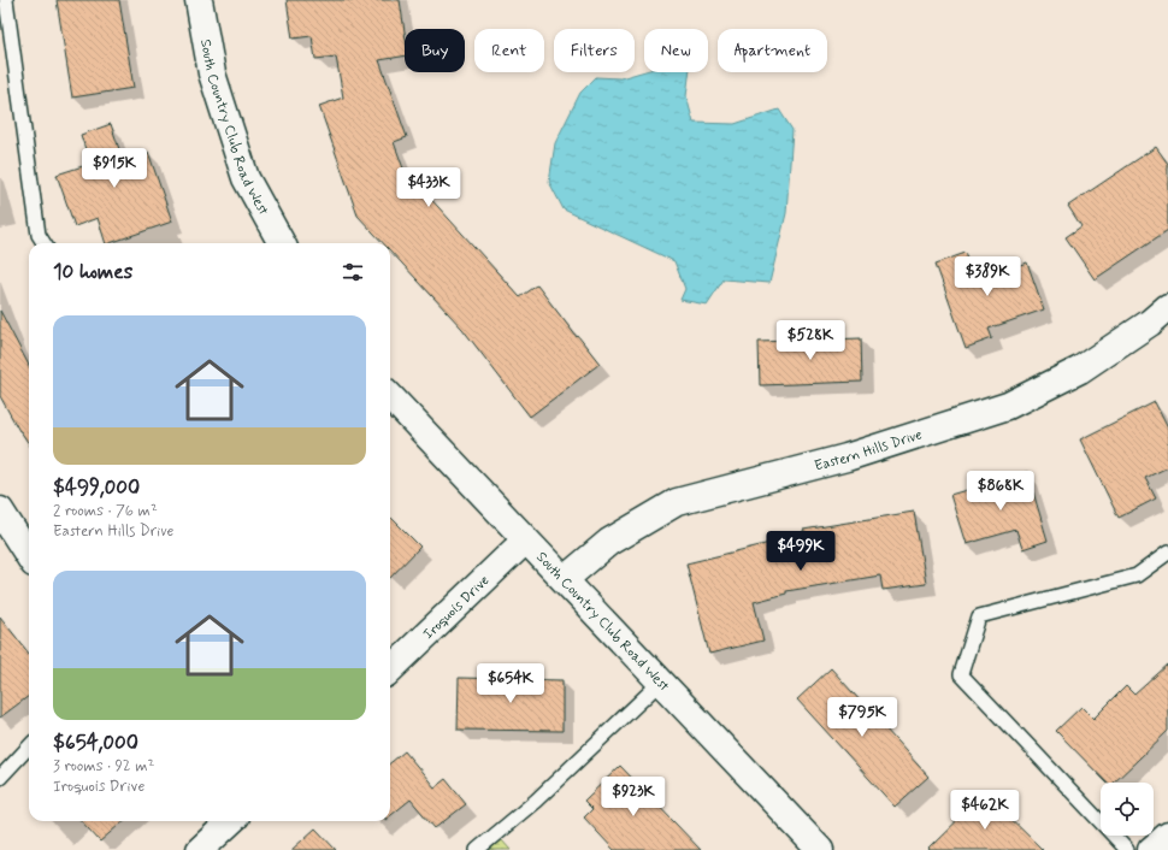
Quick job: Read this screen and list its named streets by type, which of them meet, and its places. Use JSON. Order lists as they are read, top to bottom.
{
  "streets": {
    "street": ["South Country Club Road West", "Eastern Hills Drive", "Iroquois Drive"]
  },
  "crossings": [
    ["South Country Club Road West", "Eastern Hills Drive"],
    ["South Country Club Road West", "Iroquois Drive"]
  ],
  "page": {
    "chip": [
      "Buy",
      "Rent",
      "Filters",
      "New",
      "Apartment"
    ],
    "price": [
      "$915K",
      "$433K",
      "$389K",
      "$528K",
      "$868K",
      "$499K",
      "$654K",
      "$795K",
      "$923K",
      "$462K"
    ],
    "heading": "10 homes",
    "list": [
      {
        "name": "$499,000",
        "note": "2 rooms · 76 m² · Eastern Hills Drive"
      },
      {
        "name": "$654,000",
        "note": "3 rooms · 92 m² · Iroquois Drive"
      }
    ]
  }
}
